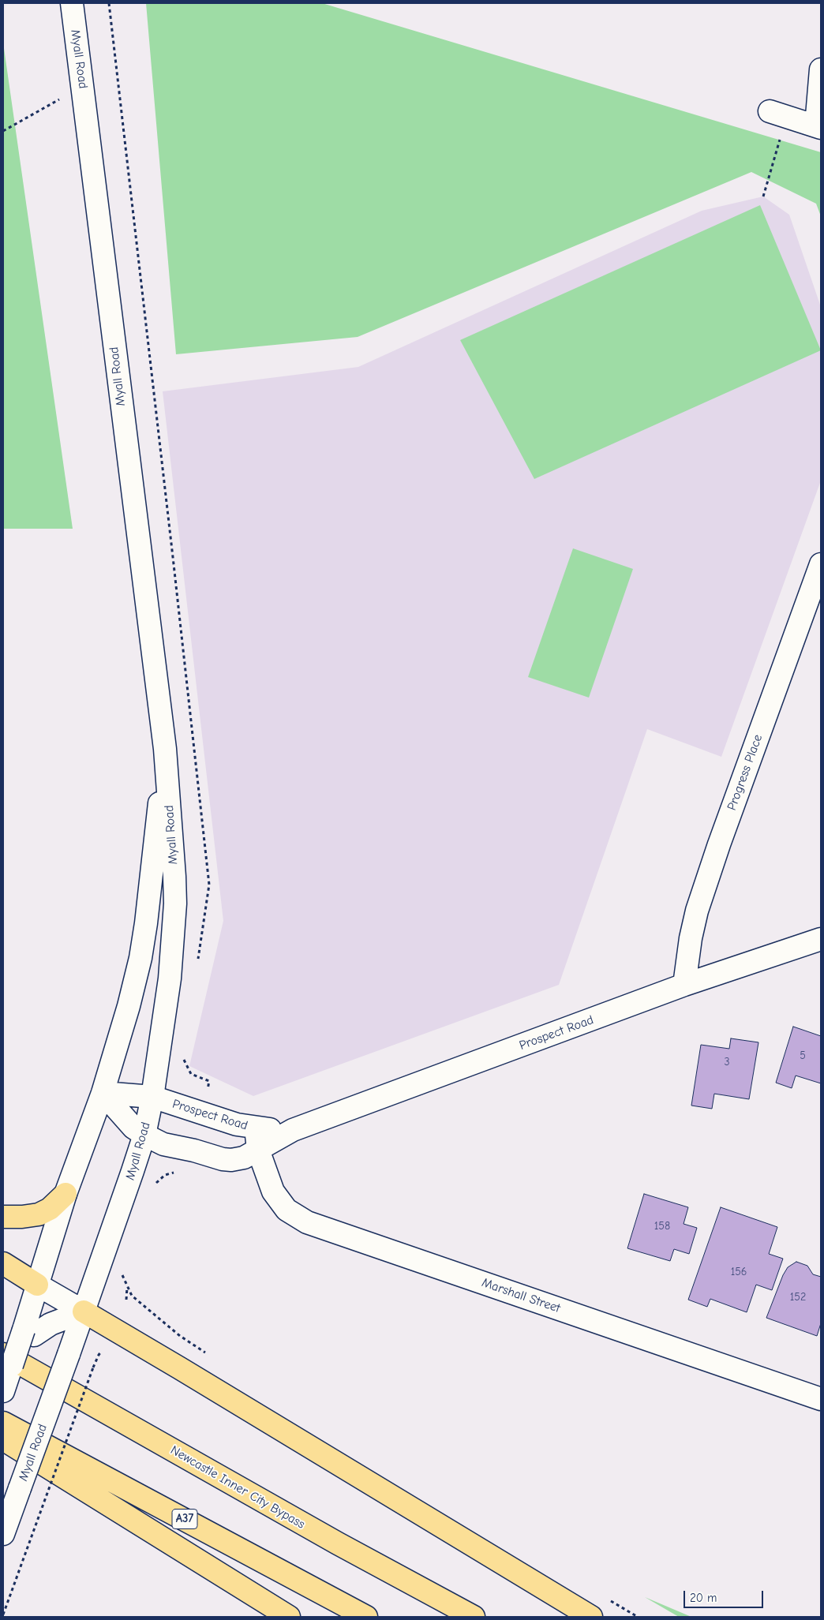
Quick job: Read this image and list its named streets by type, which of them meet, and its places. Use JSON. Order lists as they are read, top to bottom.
{
  "streets": {
    "highway": ["Newcastle Inner City Bypass", "A37"],
    "main road": [
      "Myall Road",
      "Progress Place",
      "Prospect Road",
      "Marshall Street"
    ]
  },
  "crossings": [
    ["Myall Road", "Prospect Road"],
    ["Progress Place", "Prospect Road"],
    ["Prospect Road", "Marshall Street"]
  ],
  "house_numbers": [
    "5",
    "3",
    "158",
    "156",
    "152"
  ],
  "scale_bar": "20 m"
}
